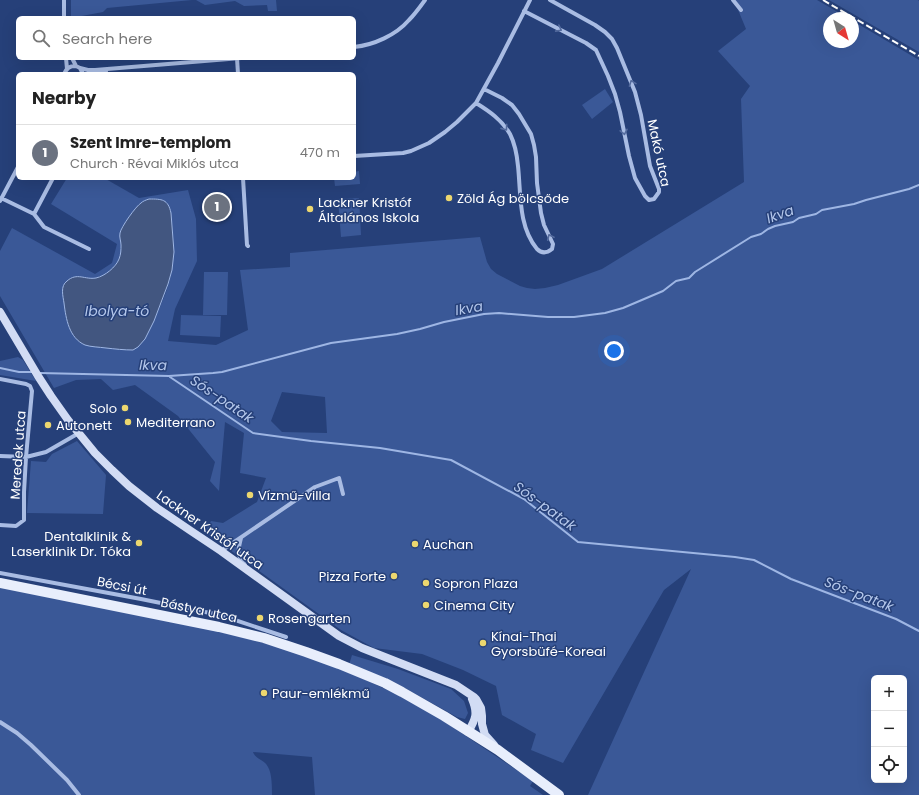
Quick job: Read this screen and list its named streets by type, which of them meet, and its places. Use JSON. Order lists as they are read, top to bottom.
{
  "streets": {
    "main road": ["Bástya utca"],
    "street": [
      "Makó utca",
      "Meredek utca",
      "Lackner Kristóf utca",
      "Bécsi út"
    ]
  },
  "crossings": [
    ["Lackner Kristóf utca", "Bástya utca"]
  ],
  "water": ["Ikva", "Ibolya-tó", "Sós-patak"],
  "places": [
    "Zöld Ág bölcsőde",
    "Lackner Kristóf Általános Iskola",
    "Solo",
    "Mediterrano",
    "Autonett",
    "Vízmű-villa",
    "Dentalklinik & Laserklinik Dr. Tóka",
    "Auchan",
    "Pizza Forte",
    "Sopron Plaza",
    "Cinema City",
    "Rosengarten",
    "Kínai-Thai Gyorsbüfé-Koreai",
    "Paur-emlékmű"
  ],
  "north": "bottom right",
  "page": {
    "search": "Search here",
    "heading": "Nearby",
    "list": [
      {
        "mark": "1",
        "name": "Szent Imre-templom",
        "note": "Church · Révai Miklós utca",
        "value": "470 m"
      }
    ],
    "pins": "1",
    "map_buttons": ["+", "−"]
  }
}
